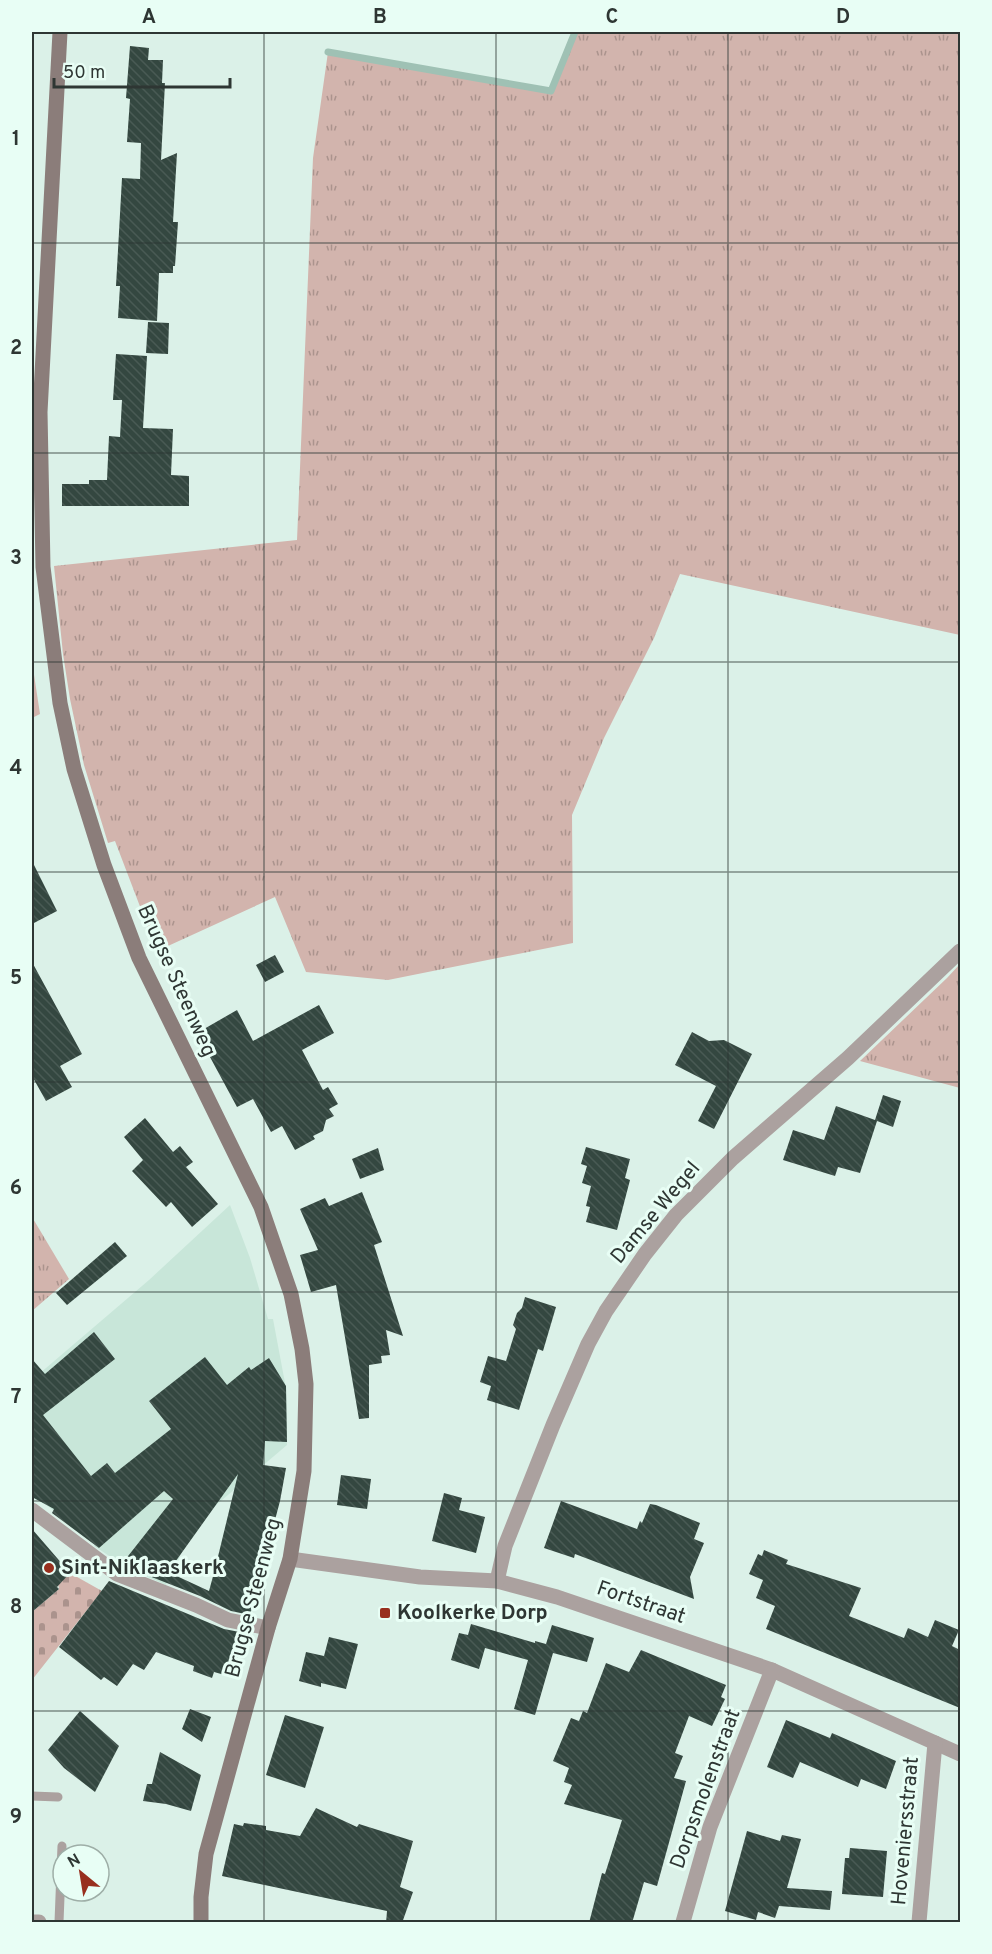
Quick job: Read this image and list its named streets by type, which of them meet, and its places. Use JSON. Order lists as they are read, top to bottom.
{
  "streets": {
    "main road": ["Brugse Steenweg"],
    "street": [
      "Damse Wegel",
      "Fortstraat",
      "Dorpsmolenstraat",
      "Hoveniersstraat"
    ]
  },
  "crossings": [
    ["Brugse Steenweg", "Fortstraat"],
    ["Damse Wegel", "Fortstraat"],
    ["Fortstraat", "Dorpsmolenstraat"],
    ["Fortstraat", "Hoveniersstraat"]
  ],
  "places": {
    "other": ["Sint-Niklaaskerk"],
    "transit": ["Koolkerke Dorp"]
  },
  "scale_bar": "50 m",
  "north": "top left",
  "grid": {
    "columns": [
      "A",
      "B",
      "C",
      "D"
    ],
    "rows": [
      "1",
      "2",
      "3",
      "4",
      "5",
      "6",
      "7",
      "8",
      "9"
    ]
  }
}
